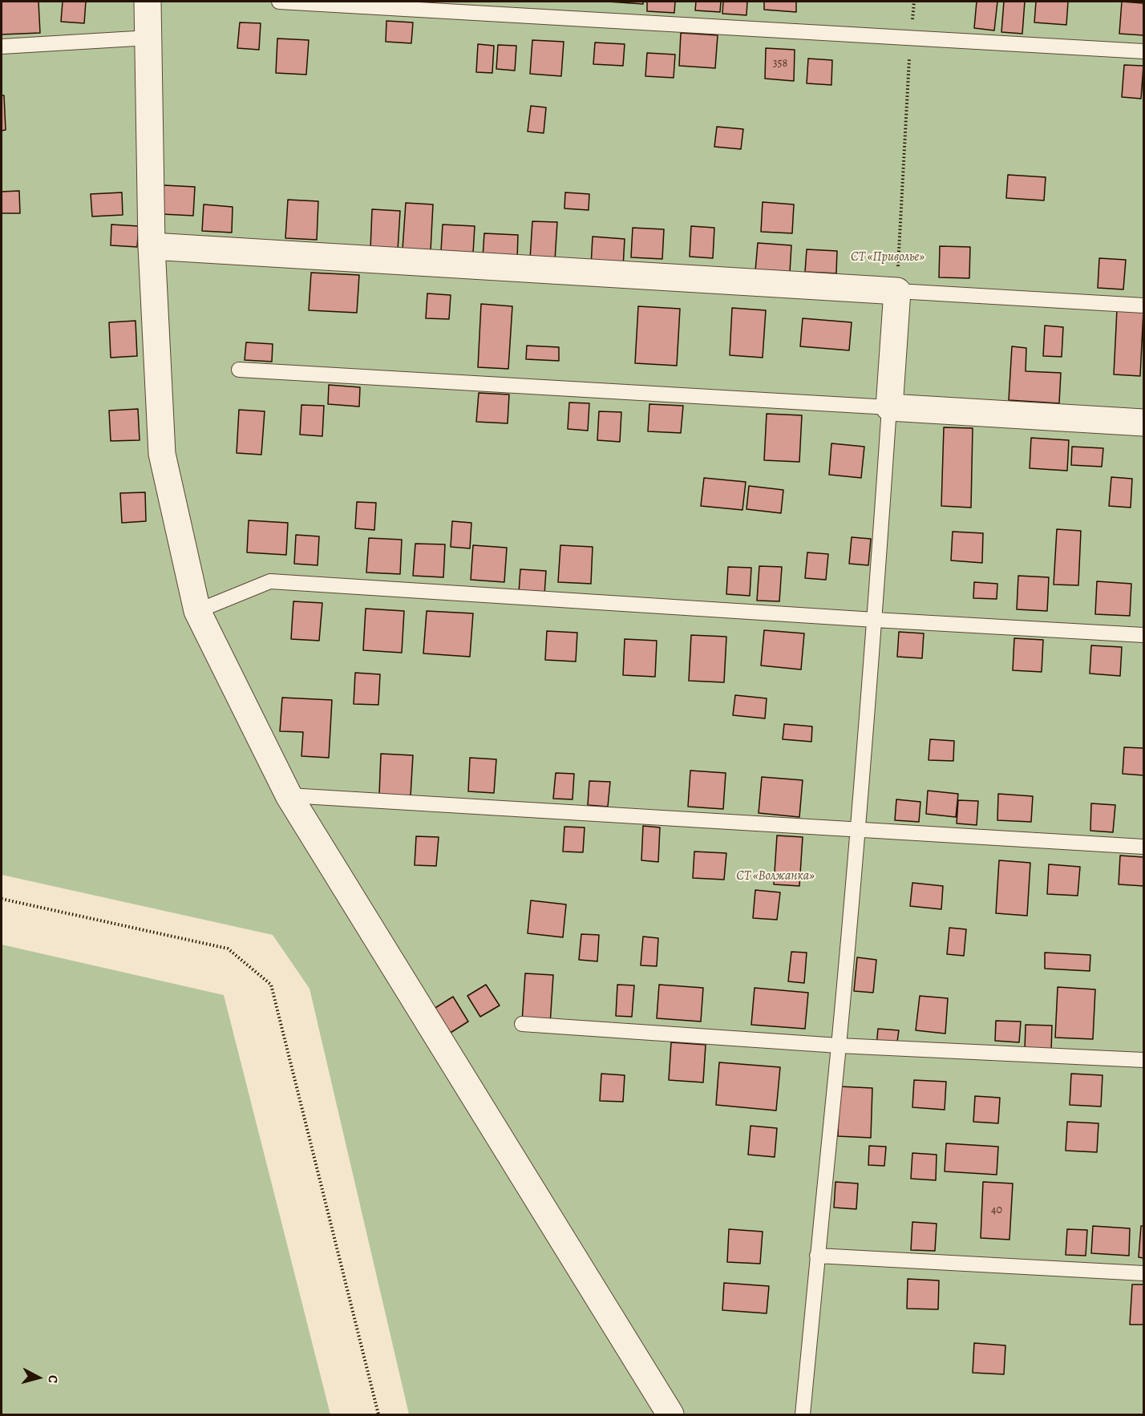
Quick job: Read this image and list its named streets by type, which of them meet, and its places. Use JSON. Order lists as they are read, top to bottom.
{
  "parks": ["СТ «Приволье»", "СТ «Волжанка»"],
  "house_numbers": ["358", "40"],
  "north": "right"
}
